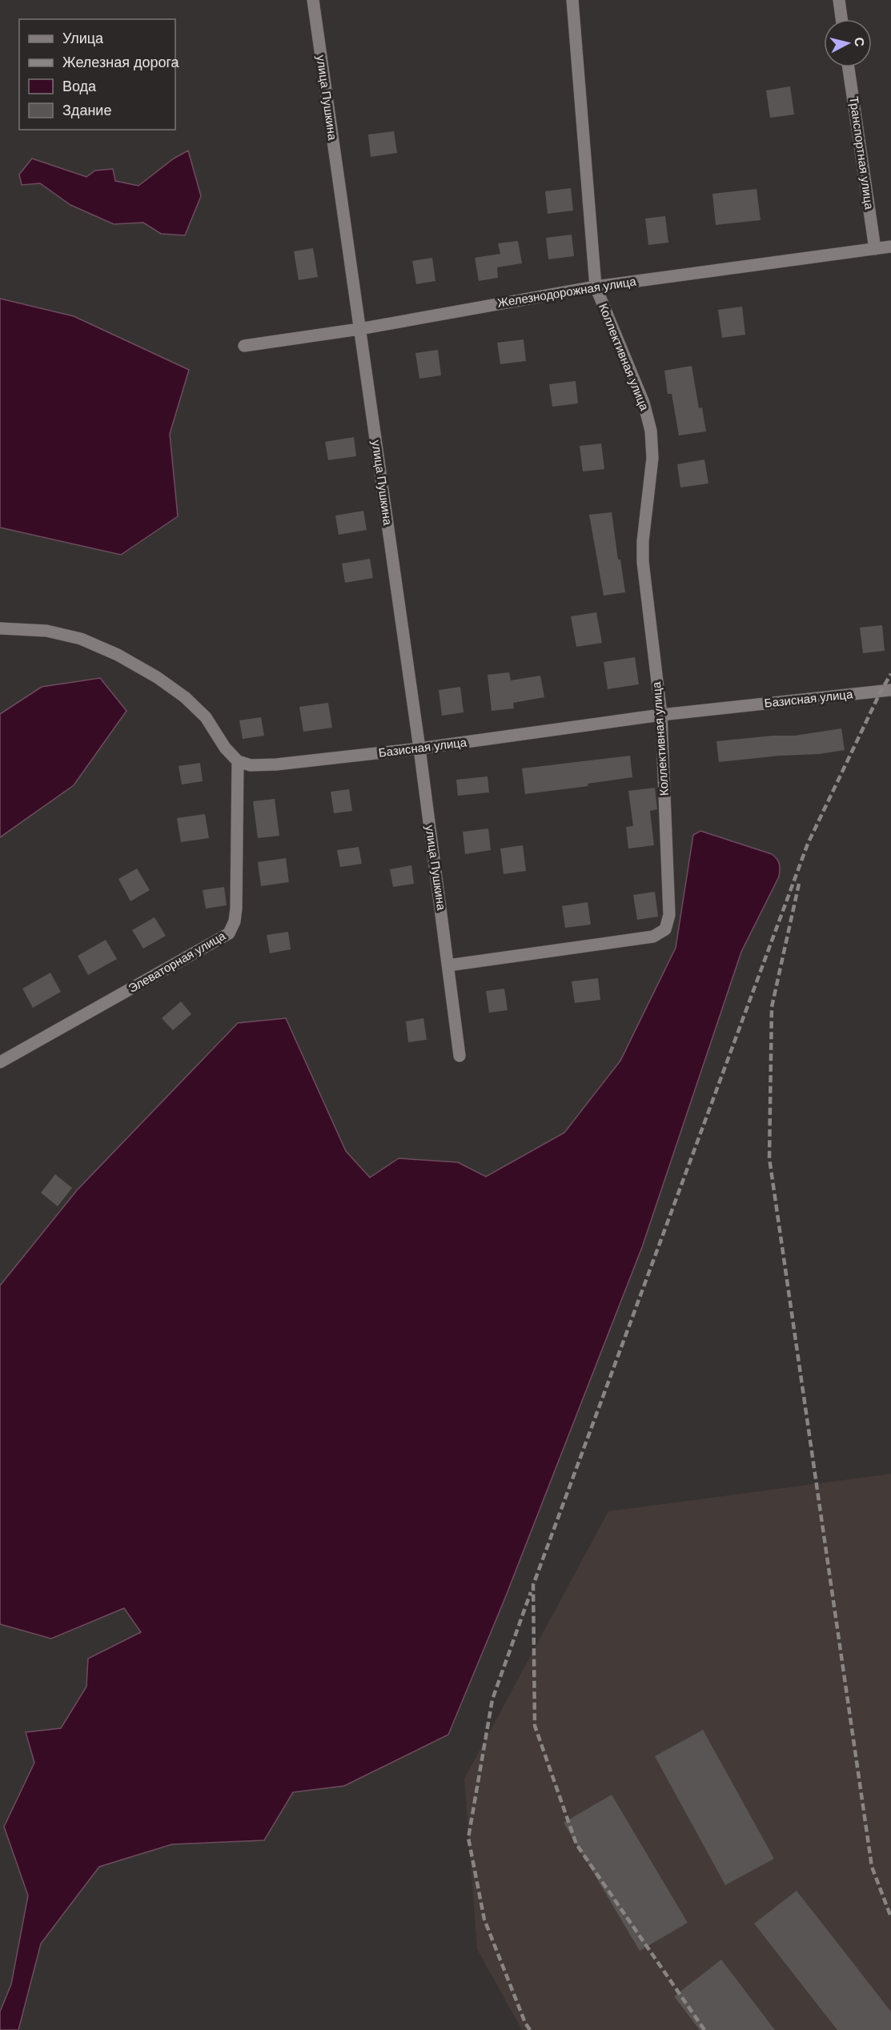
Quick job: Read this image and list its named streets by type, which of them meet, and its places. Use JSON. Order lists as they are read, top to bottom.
{
  "streets": {
    "street": [
      "улица Пушкина",
      "Транспортная улица",
      "Железнодорожная улица",
      "Коллективная улица",
      "Базисная улица",
      "Элеваторная улица"
    ]
  },
  "crossings": [
    ["улица Пушкина", "Железнодорожная улица"],
    ["улица Пушкина", "Коллективная улица"],
    ["улица Пушкина", "Базисная улица"],
    ["Транспортная улица", "Железнодорожная улица"],
    ["Железнодорожная улица", "Коллективная улица"],
    ["Коллективная улица", "Базисная улица"],
    ["Базисная улица", "Элеваторная улица"]
  ],
  "legend": [
    "Улица",
    "Железная дорога",
    "Вода",
    "Здание"
  ],
  "north": "right"
}
